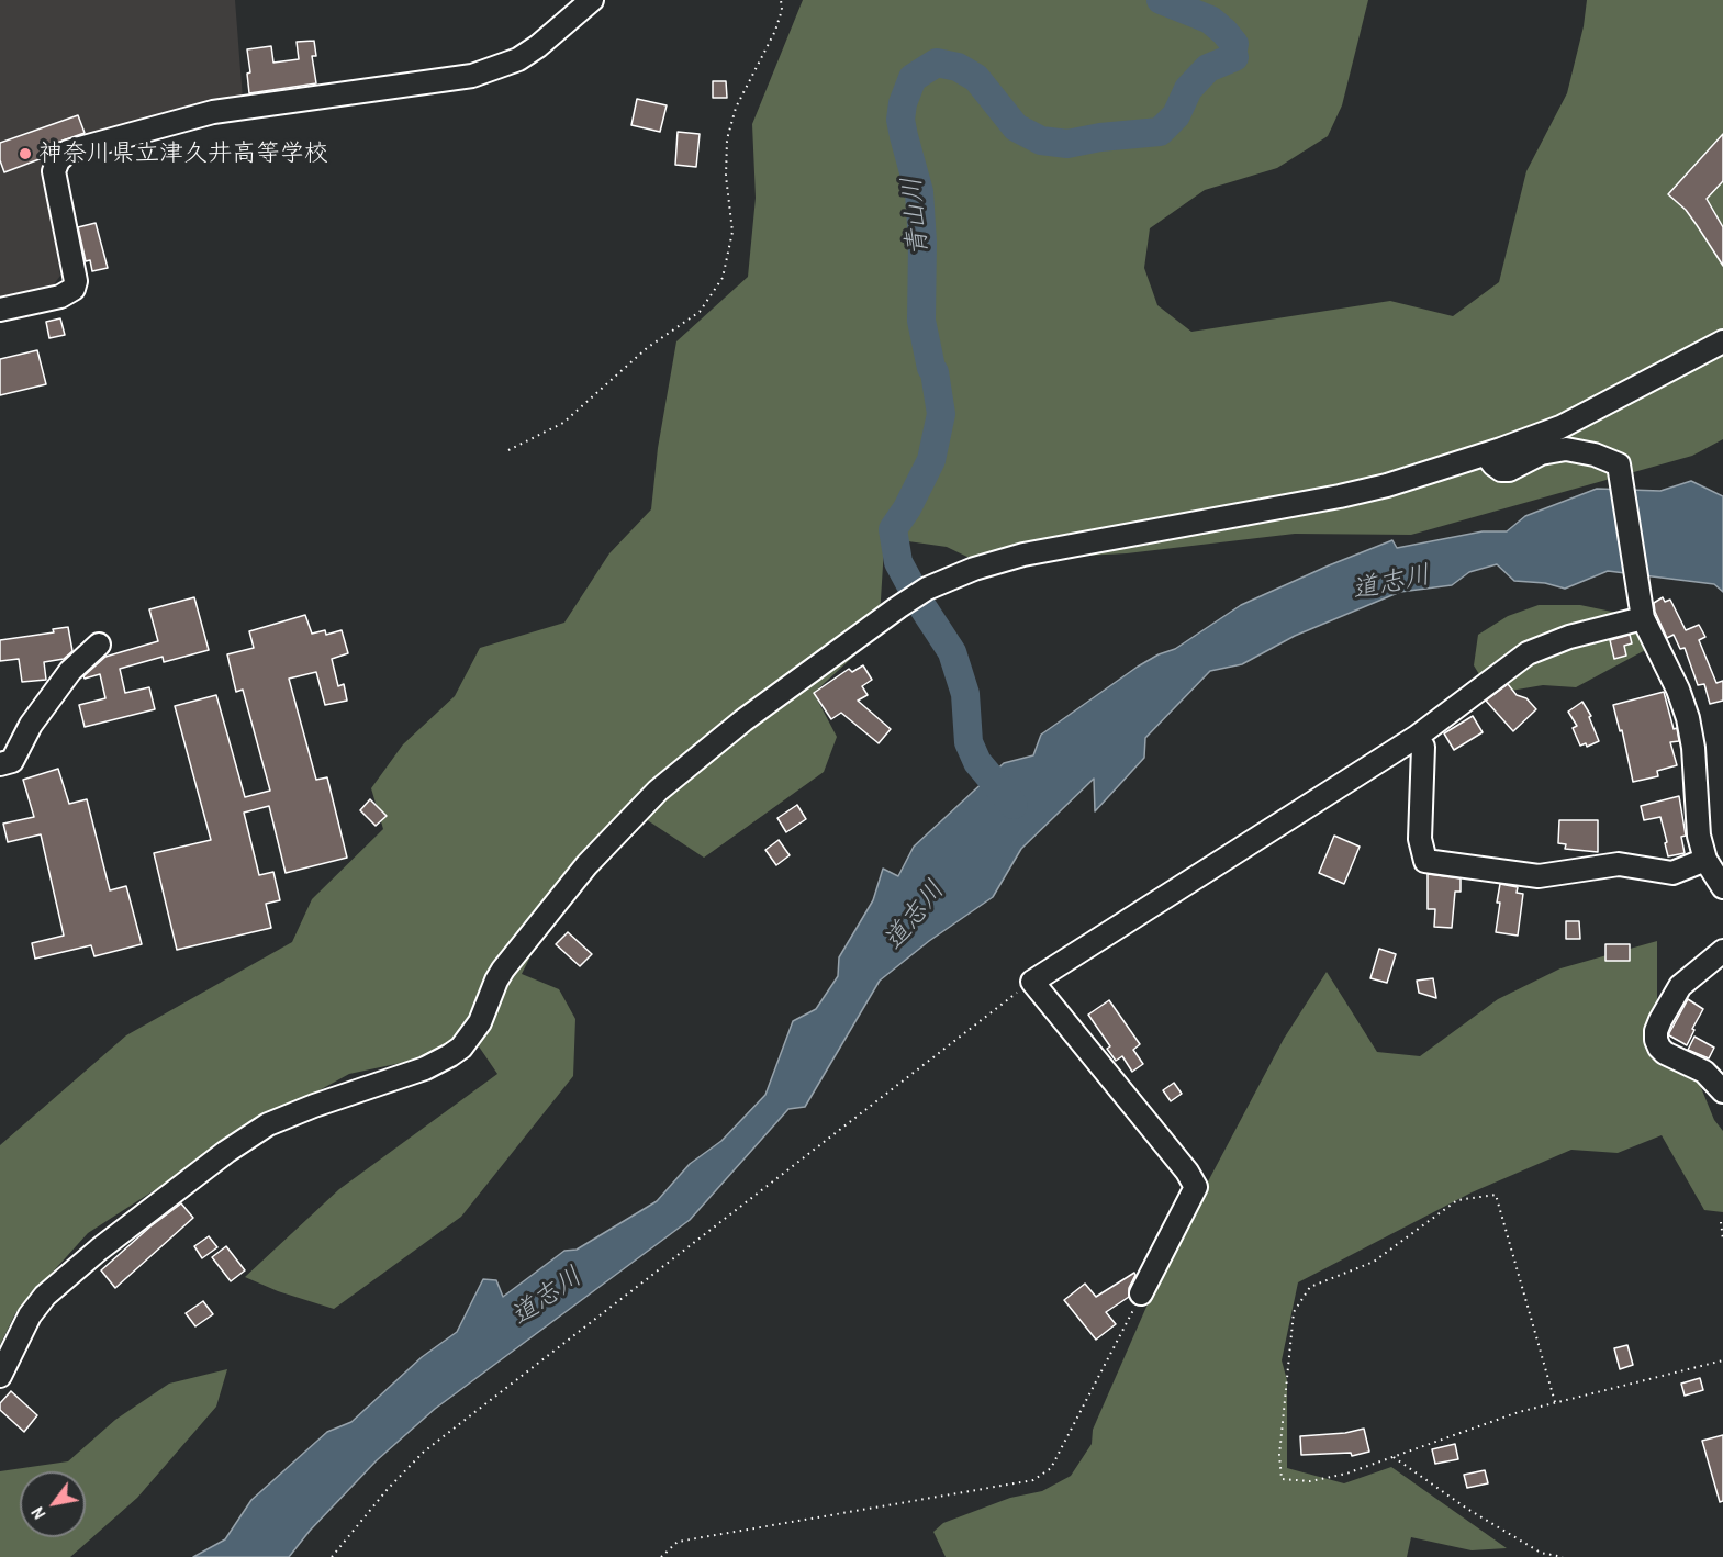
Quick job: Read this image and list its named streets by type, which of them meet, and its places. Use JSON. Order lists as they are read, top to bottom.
{
  "water": ["青山川", "道志川"],
  "places": ["神奈川県立津久井高等学校"],
  "north": "bottom left"
}
